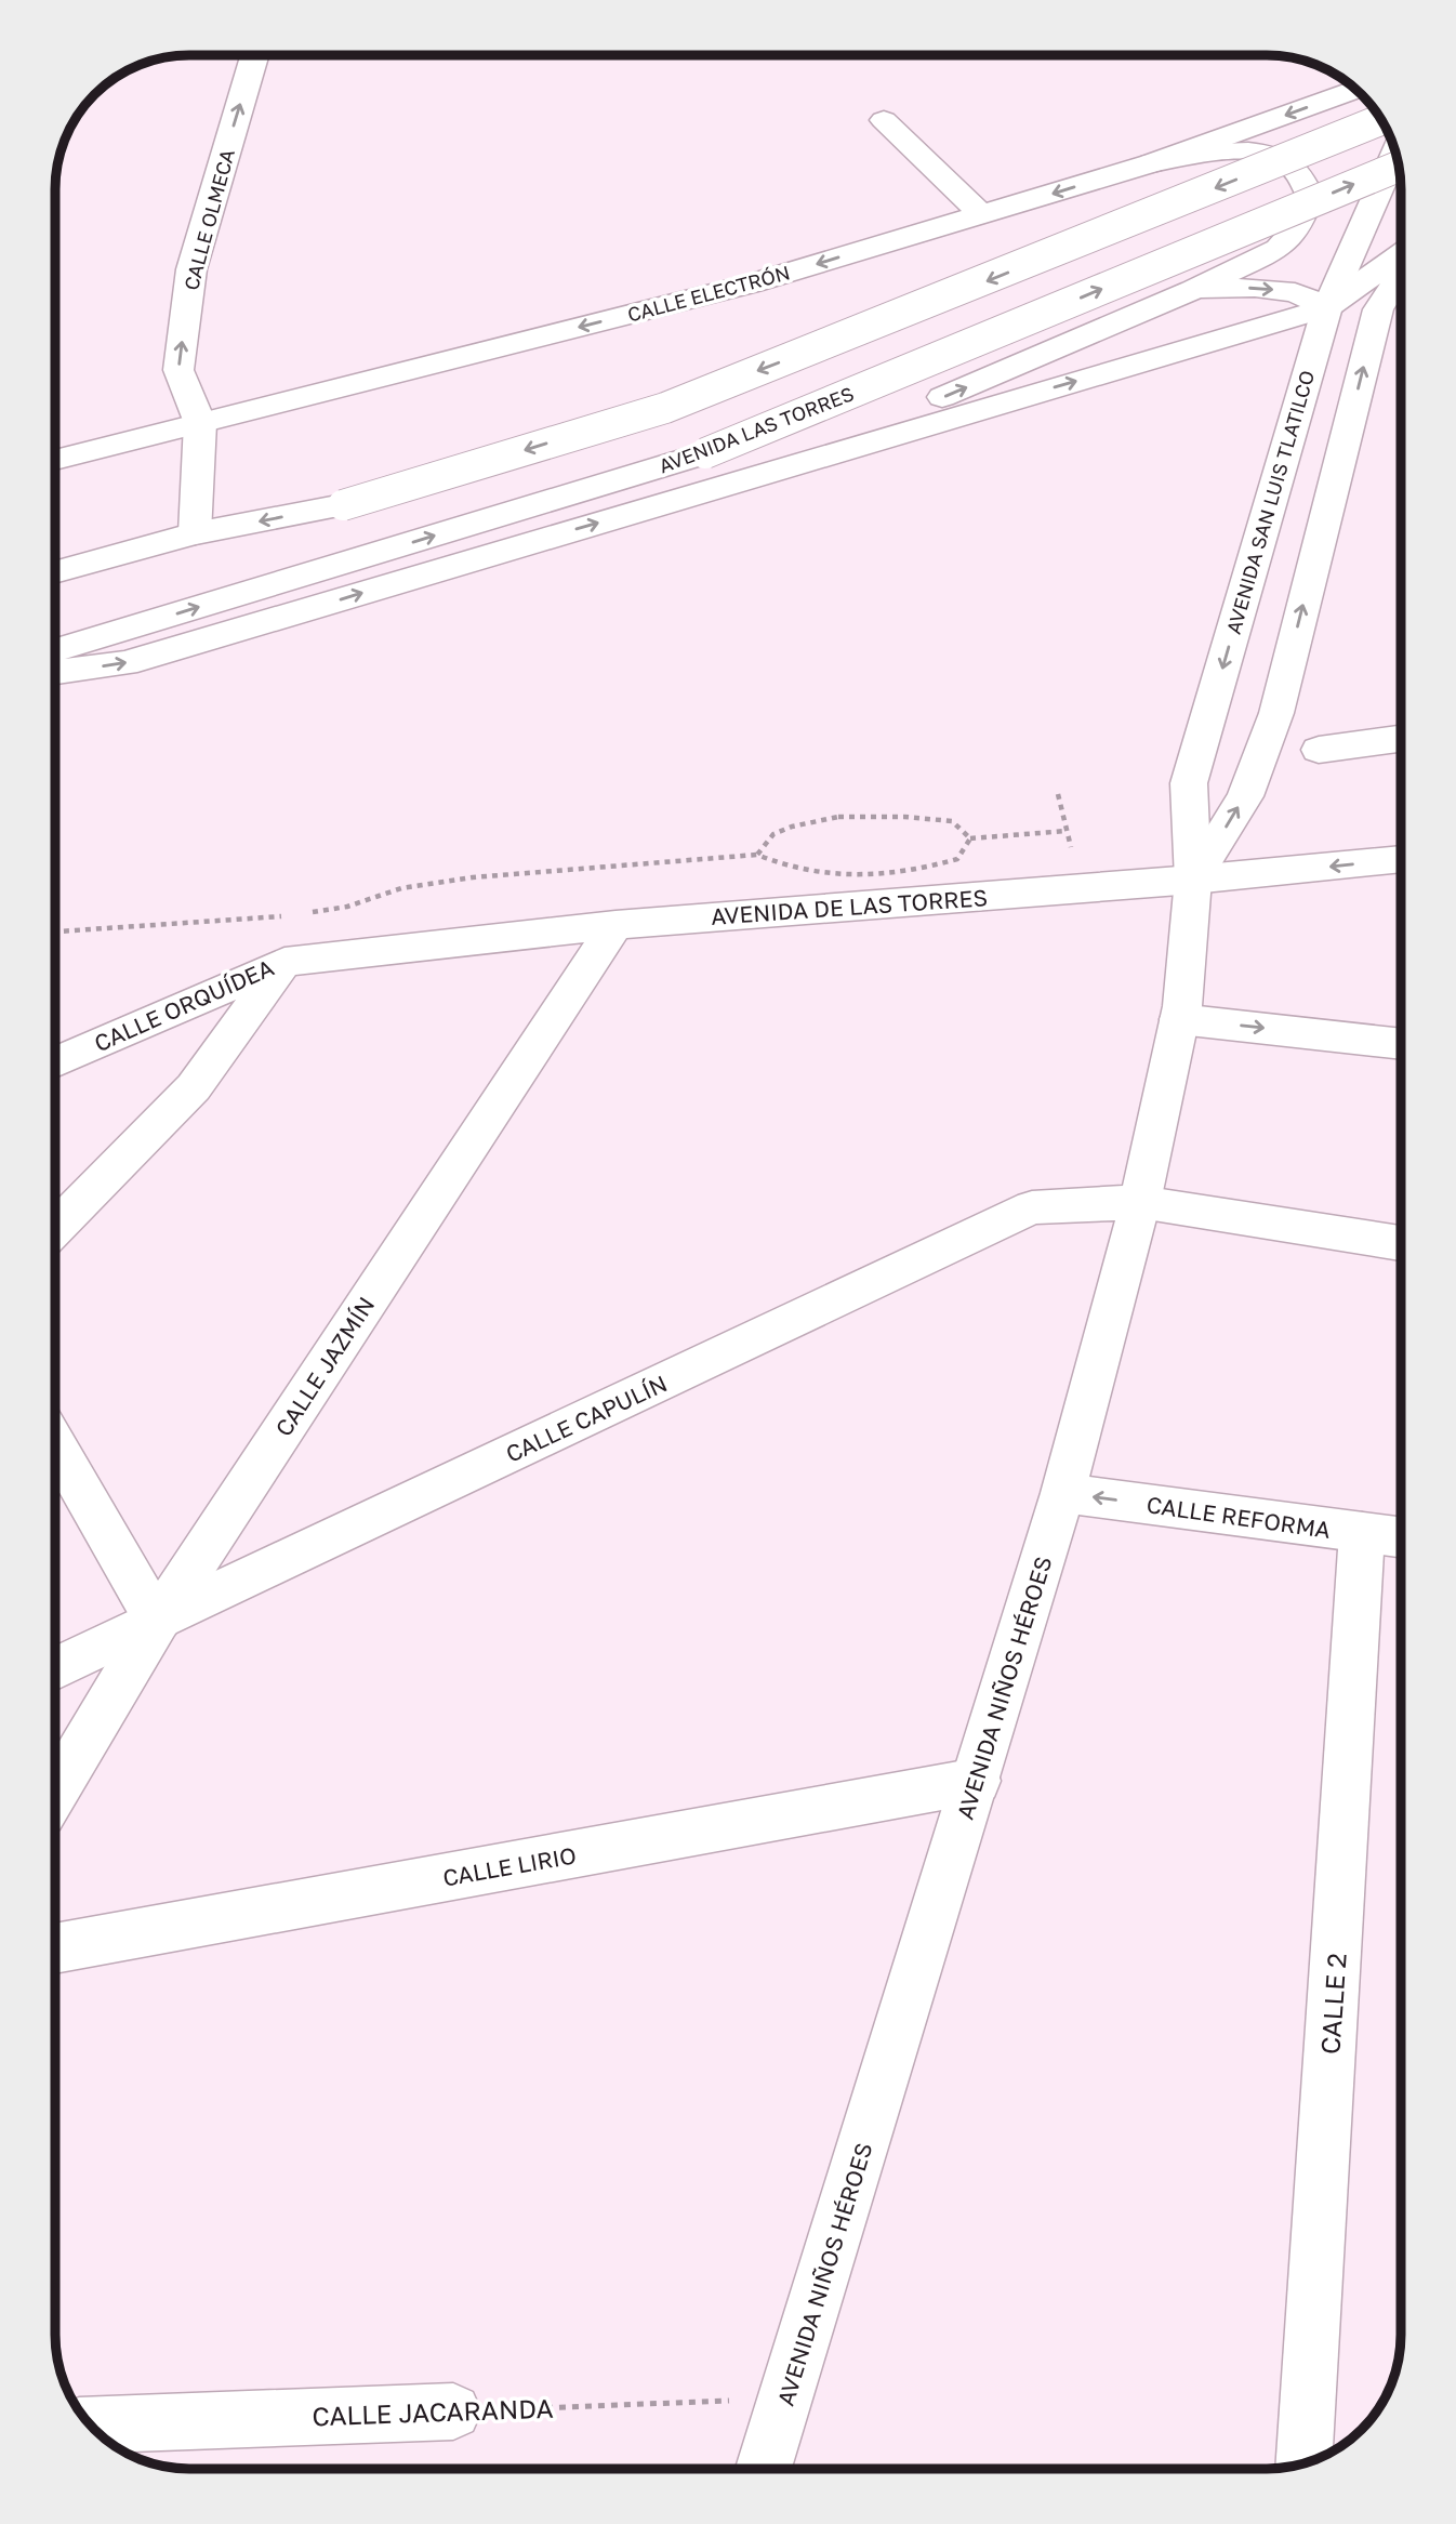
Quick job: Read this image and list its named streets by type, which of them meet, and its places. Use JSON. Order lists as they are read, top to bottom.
{
  "streets": {
    "main road": [
      "CALLE OLMECA",
      "CALLE ELECTRÓN",
      "AVENIDA LAS TORRES",
      "AVENIDA SAN LUIS TLATILCO",
      "AVENIDA DE LAS TORRES",
      "CALLE ORQUÍDEA",
      "CALLE JAZMÍN",
      "CALLE CAPULÍN",
      "CALLE REFORMA",
      "AVENIDA NIÑOS HÉROES",
      "CALLE LIRIO",
      "CALLE 2",
      "CALLE JACARANDA"
    ]
  },
  "crossings": [
    ["CALLE OLMECA", "CALLE ELECTRÓN"],
    ["AVENIDA SAN LUIS TLATILCO", "AVENIDA DE LAS TORRES"],
    ["AVENIDA SAN LUIS TLATILCO", "AVENIDA NIÑOS HÉROES"],
    ["AVENIDA DE LAS TORRES", "CALLE ORQUÍDEA"],
    ["AVENIDA DE LAS TORRES", "CALLE JAZMÍN"],
    ["AVENIDA DE LAS TORRES", "AVENIDA NIÑOS HÉROES"],
    ["CALLE JAZMÍN", "CALLE CAPULÍN"],
    ["CALLE CAPULÍN", "AVENIDA NIÑOS HÉROES"],
    ["CALLE REFORMA", "AVENIDA NIÑOS HÉROES"],
    ["CALLE REFORMA", "CALLE 2"],
    ["AVENIDA NIÑOS HÉROES", "CALLE LIRIO"],
    ["AVENIDA NIÑOS HÉROES", "CALLE JACARANDA"]
  ],
  "one_way": ["CALLE OLMECA", "CALLE REFORMA"]
}
